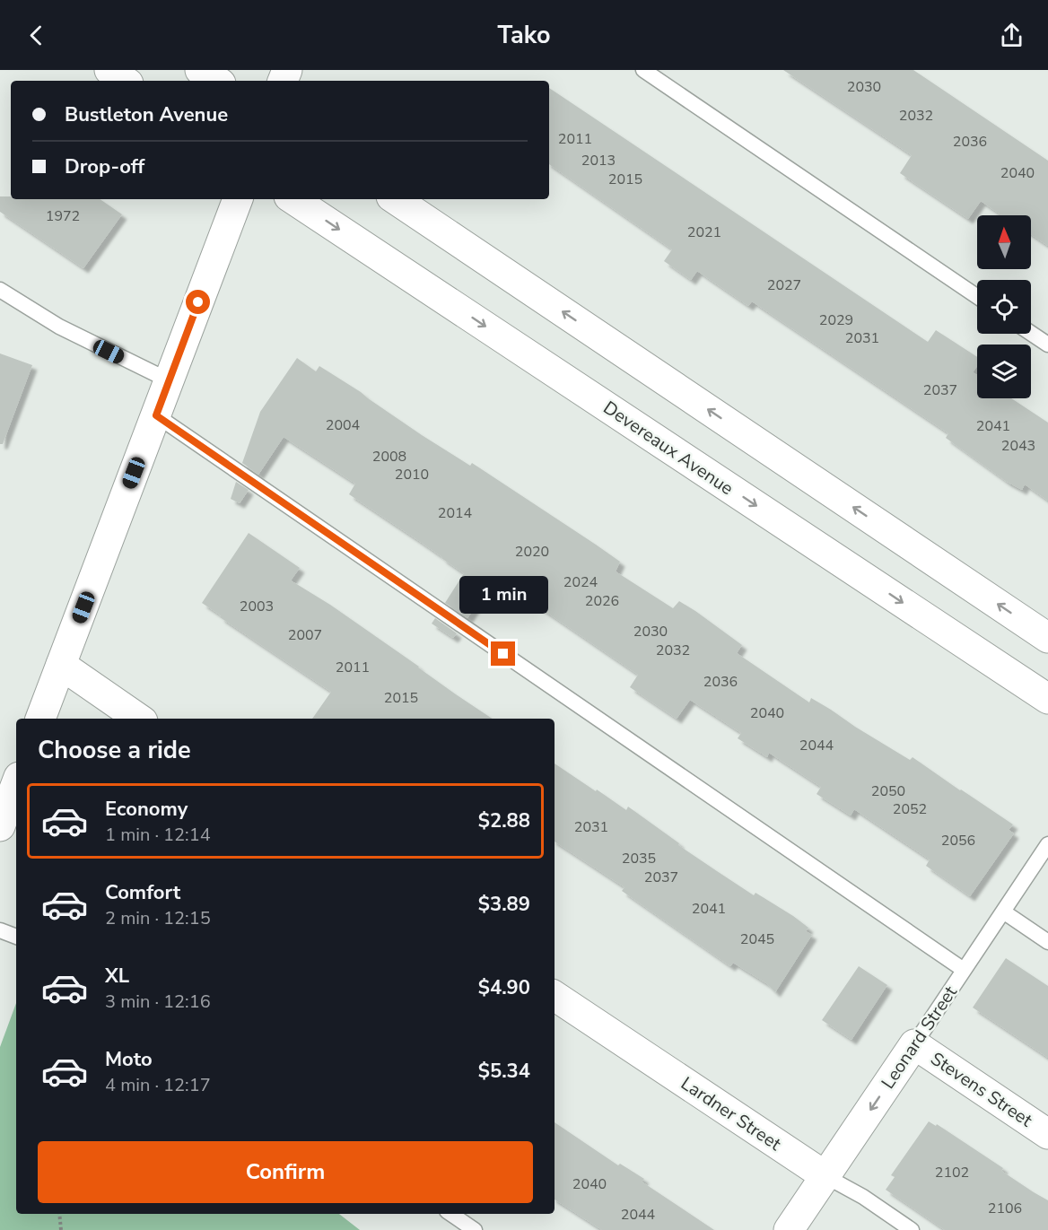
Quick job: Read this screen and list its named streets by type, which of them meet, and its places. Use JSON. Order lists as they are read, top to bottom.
{
  "streets": {
    "street": [
      "Devereaux Avenue",
      "Leonard Street",
      "Stevens Street",
      "Lardner Street"
    ]
  },
  "crossings": [
    ["Leonard Street", "Stevens Street"],
    ["Leonard Street", "Lardner Street"]
  ],
  "house_numbers": [
    "2030",
    "2032",
    "2011",
    "2036",
    "2013",
    "2040",
    "2015",
    "1972",
    "2021",
    "2027",
    "2029",
    "2031",
    "2037",
    "2004",
    "2041",
    "2043",
    "2008",
    "2010",
    "2014",
    "2020",
    "2024",
    "2026",
    "2003",
    "2030",
    "2007",
    "2032",
    "2011",
    "2036",
    "2015",
    "2040",
    "2044",
    "2050",
    "2052",
    "2031",
    "2056",
    "2035",
    "2037",
    "2041",
    "2045",
    "2102",
    "2040",
    "2106",
    "2044"
  ],
  "north": "top",
  "page": {
    "header": "Tako",
    "banner": ["Bustleton Avenue", "Drop-off"],
    "bubble": "1 min",
    "heading": "Choose a ride",
    "list": [
      {
        "name": "Economy",
        "note": "1 min · 12:14",
        "value": "$2.88"
      },
      {
        "name": "Comfort",
        "note": "2 min · 12:15",
        "value": "$3.89"
      },
      {
        "name": "XL",
        "note": "3 min · 12:16",
        "value": "$4.90"
      },
      {
        "name": "Moto",
        "note": "4 min · 12:17",
        "value": "$5.34"
      }
    ],
    "buttons": "Confirm"
  }
}
